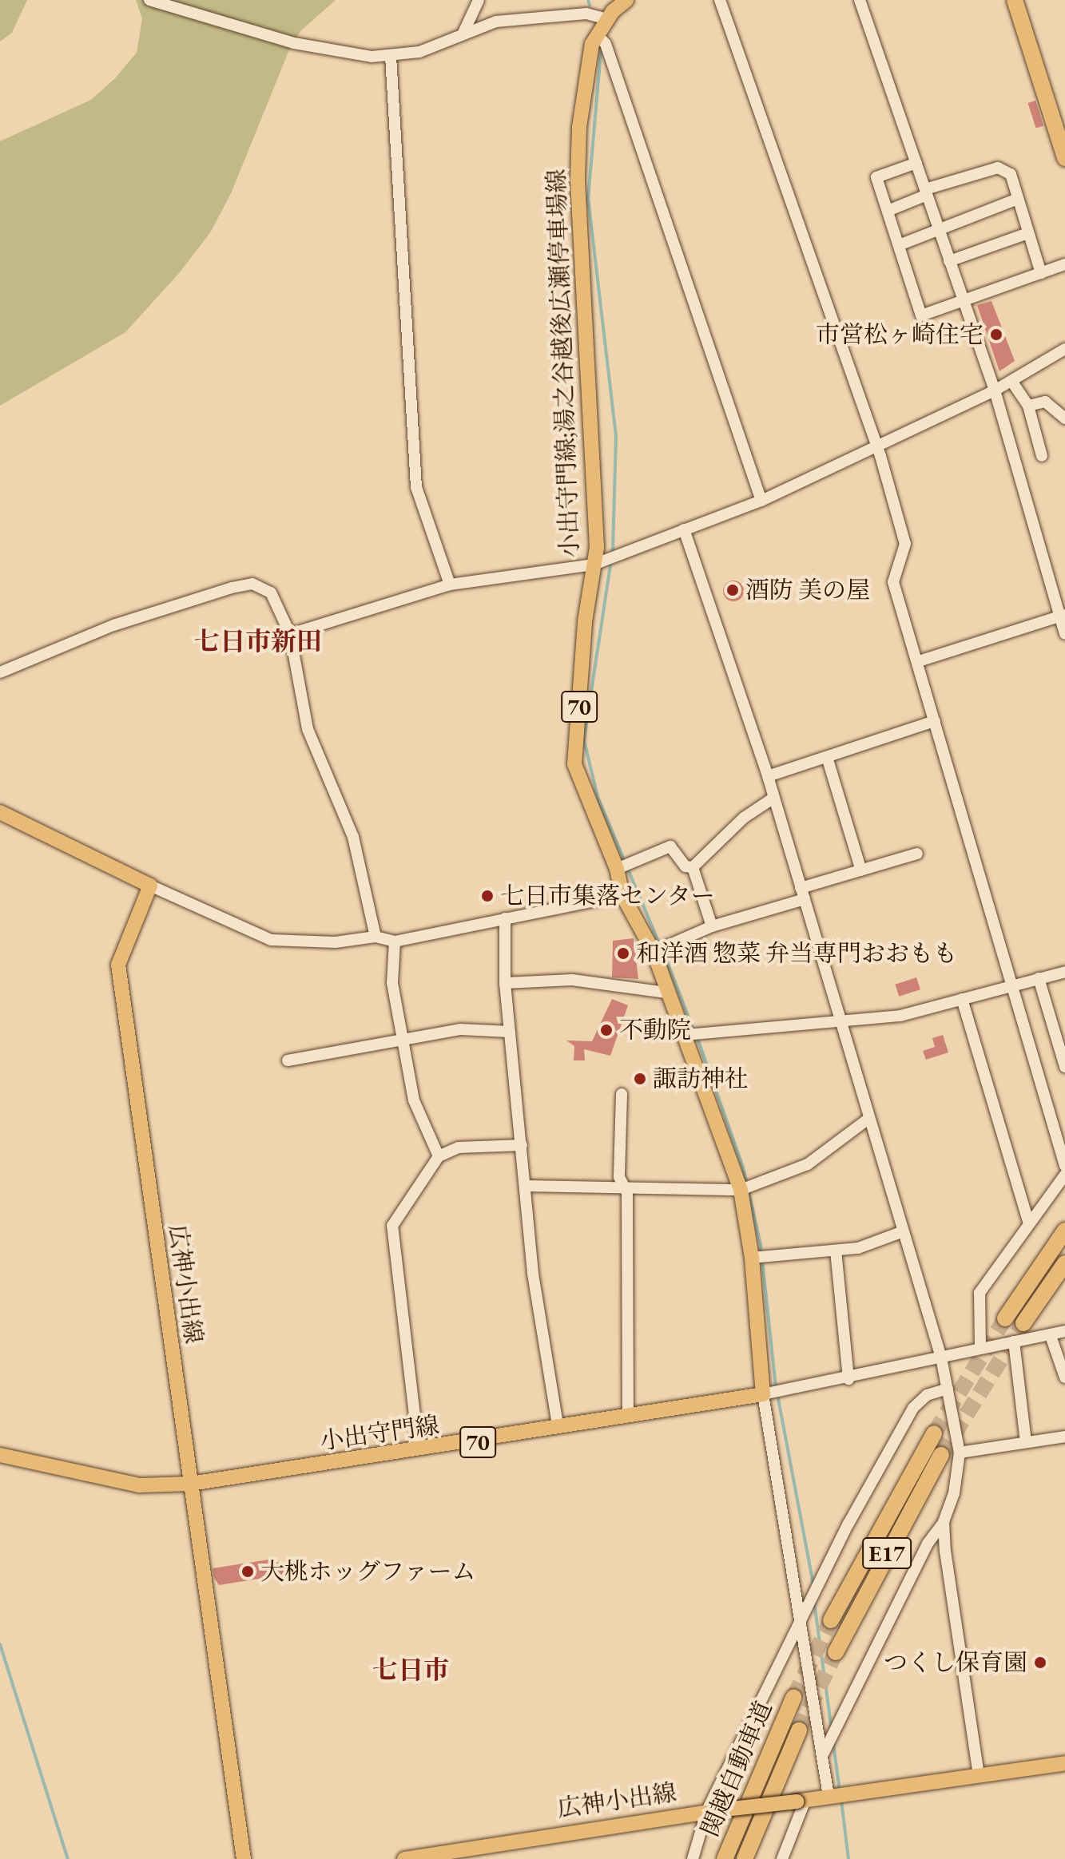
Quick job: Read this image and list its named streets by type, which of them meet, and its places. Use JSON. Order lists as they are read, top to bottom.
{
  "streets": {
    "highway": ["E17", "関越自動車道"],
    "main road": [
      "小出守門線;湯之谷越後広瀬停車場線",
      "70",
      "広神小出線",
      "小出守門線"
    ]
  },
  "crossings": [
    ["小出守門線;湯之谷越後広瀬停車場線", "小出守門線"],
    ["70", "広神小出線"],
    ["70", "小出守門線"],
    ["広神小出線", "小出守門線"]
  ],
  "districts": ["七日市新田", "七日市"],
  "places": [
    "市営松ヶ崎住宅",
    "酒防 美の屋",
    "七日市集落センター",
    "和洋酒 惣菜 弁当専門おおもも",
    "不動院",
    "諏訪神社",
    "大桃ホッグファーム",
    "つくし保育園"
  ]
}
